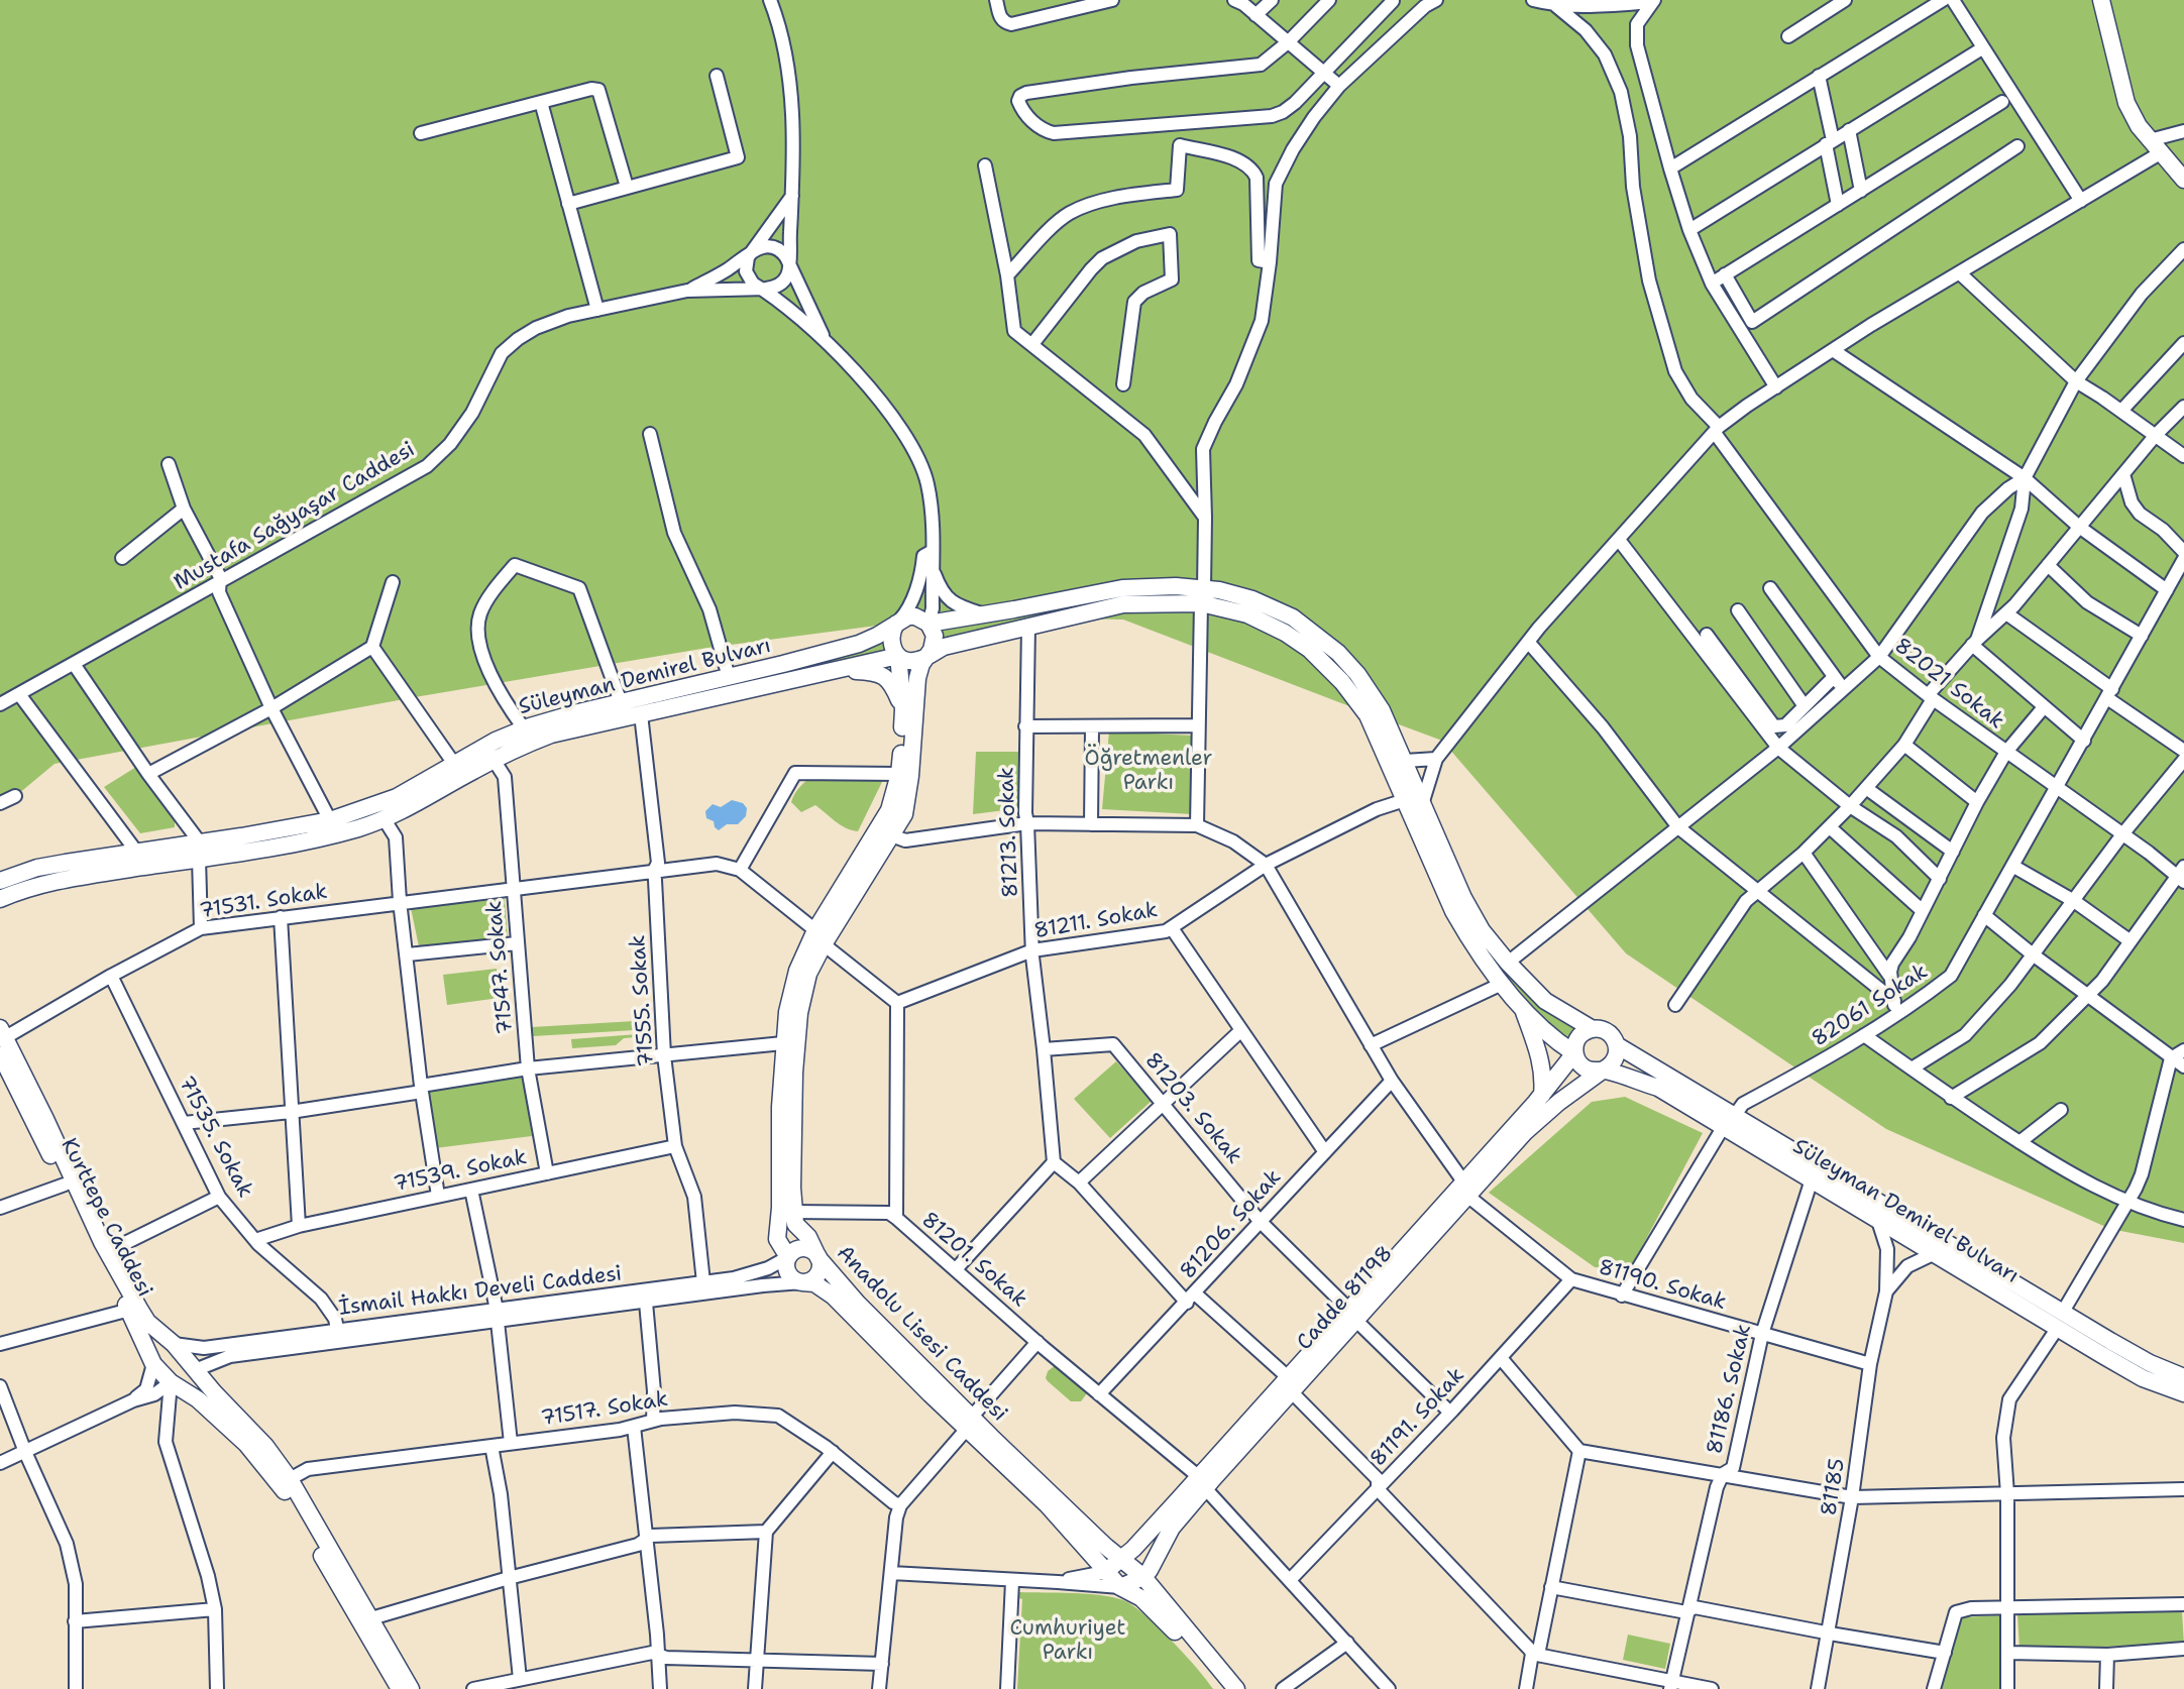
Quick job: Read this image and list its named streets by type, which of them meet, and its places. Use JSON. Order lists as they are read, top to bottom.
{
  "streets": {
    "main road": [
      "Süleyman Demirel Bulvarı",
      "Kurttepe Caddesi",
      "Cadde 81198",
      "Anadolu Lisesi Caddesi"
    ],
    "street": [
      "Mustafa Sağyaşar Caddesi",
      "82021 Sokak",
      "81213. Sokak",
      "71531. Sokak",
      "81211. Sokak",
      "71547. Sokak",
      "71555. Sokak",
      "82061 Sokak",
      "81203. Sokak",
      "71535. Sokak",
      "71539. Sokak",
      "81206. Sokak",
      "81201. Sokak",
      "81190. Sokak",
      "İsmail Hakkı Develi Caddesi",
      "81186. Sokak",
      "71517. Sokak",
      "81191. Sokak",
      "81185"
    ]
  },
  "crossings": [
    ["Süleyman Demirel Bulvarı", "71547. Sokak"],
    ["Süleyman Demirel Bulvarı", "71555. Sokak"],
    ["Süleyman Demirel Bulvarı", "82061 Sokak"],
    ["Süleyman Demirel Bulvarı", "Cadde 81198"],
    ["Süleyman Demirel Bulvarı", "81186. Sokak"],
    ["Süleyman Demirel Bulvarı", "81185"],
    ["82021 Sokak", "82061 Sokak"],
    ["81213. Sokak", "81211. Sokak"],
    ["81213. Sokak", "81203. Sokak"],
    ["71531. Sokak", "71547. Sokak"],
    ["71531. Sokak", "71555. Sokak"],
    ["71531. Sokak", "71535. Sokak"],
    ["71531. Sokak", "Kurttepe Caddesi"],
    ["81211. Sokak", "81201. Sokak"],
    ["81211. Sokak", "81190. Sokak"],
    ["71547. Sokak", "71539. Sokak"],
    ["71555. Sokak", "71539. Sokak"],
    ["71555. Sokak", "İsmail Hakkı Develi Caddesi"],
    ["81203. Sokak", "81206. Sokak"],
    ["81203. Sokak", "Cadde 81198"],
    ["81203. Sokak", "81191. Sokak"],
    ["71535. Sokak", "71539. Sokak"],
    ["71535. Sokak", "İsmail Hakkı Develi Caddesi"],
    ["Kurttepe Caddesi", "İsmail Hakkı Develi Caddesi"],
    ["81206. Sokak", "81201. Sokak"],
    ["81206. Sokak", "81190. Sokak"],
    ["81201. Sokak", "Cadde 81198"],
    ["81201. Sokak", "81191. Sokak"],
    ["81190. Sokak", "Cadde 81198"],
    ["81190. Sokak", "81186. Sokak"],
    ["81190. Sokak", "81191. Sokak"],
    ["81190. Sokak", "81185"],
    ["İsmail Hakkı Develi Caddesi", "Anadolu Lisesi Caddesi"],
    ["Cadde 81198", "Anadolu Lisesi Caddesi"]
  ],
  "parks": ["Öğretmenler Parkı", "Cumhuriyet Parkı"]
}
